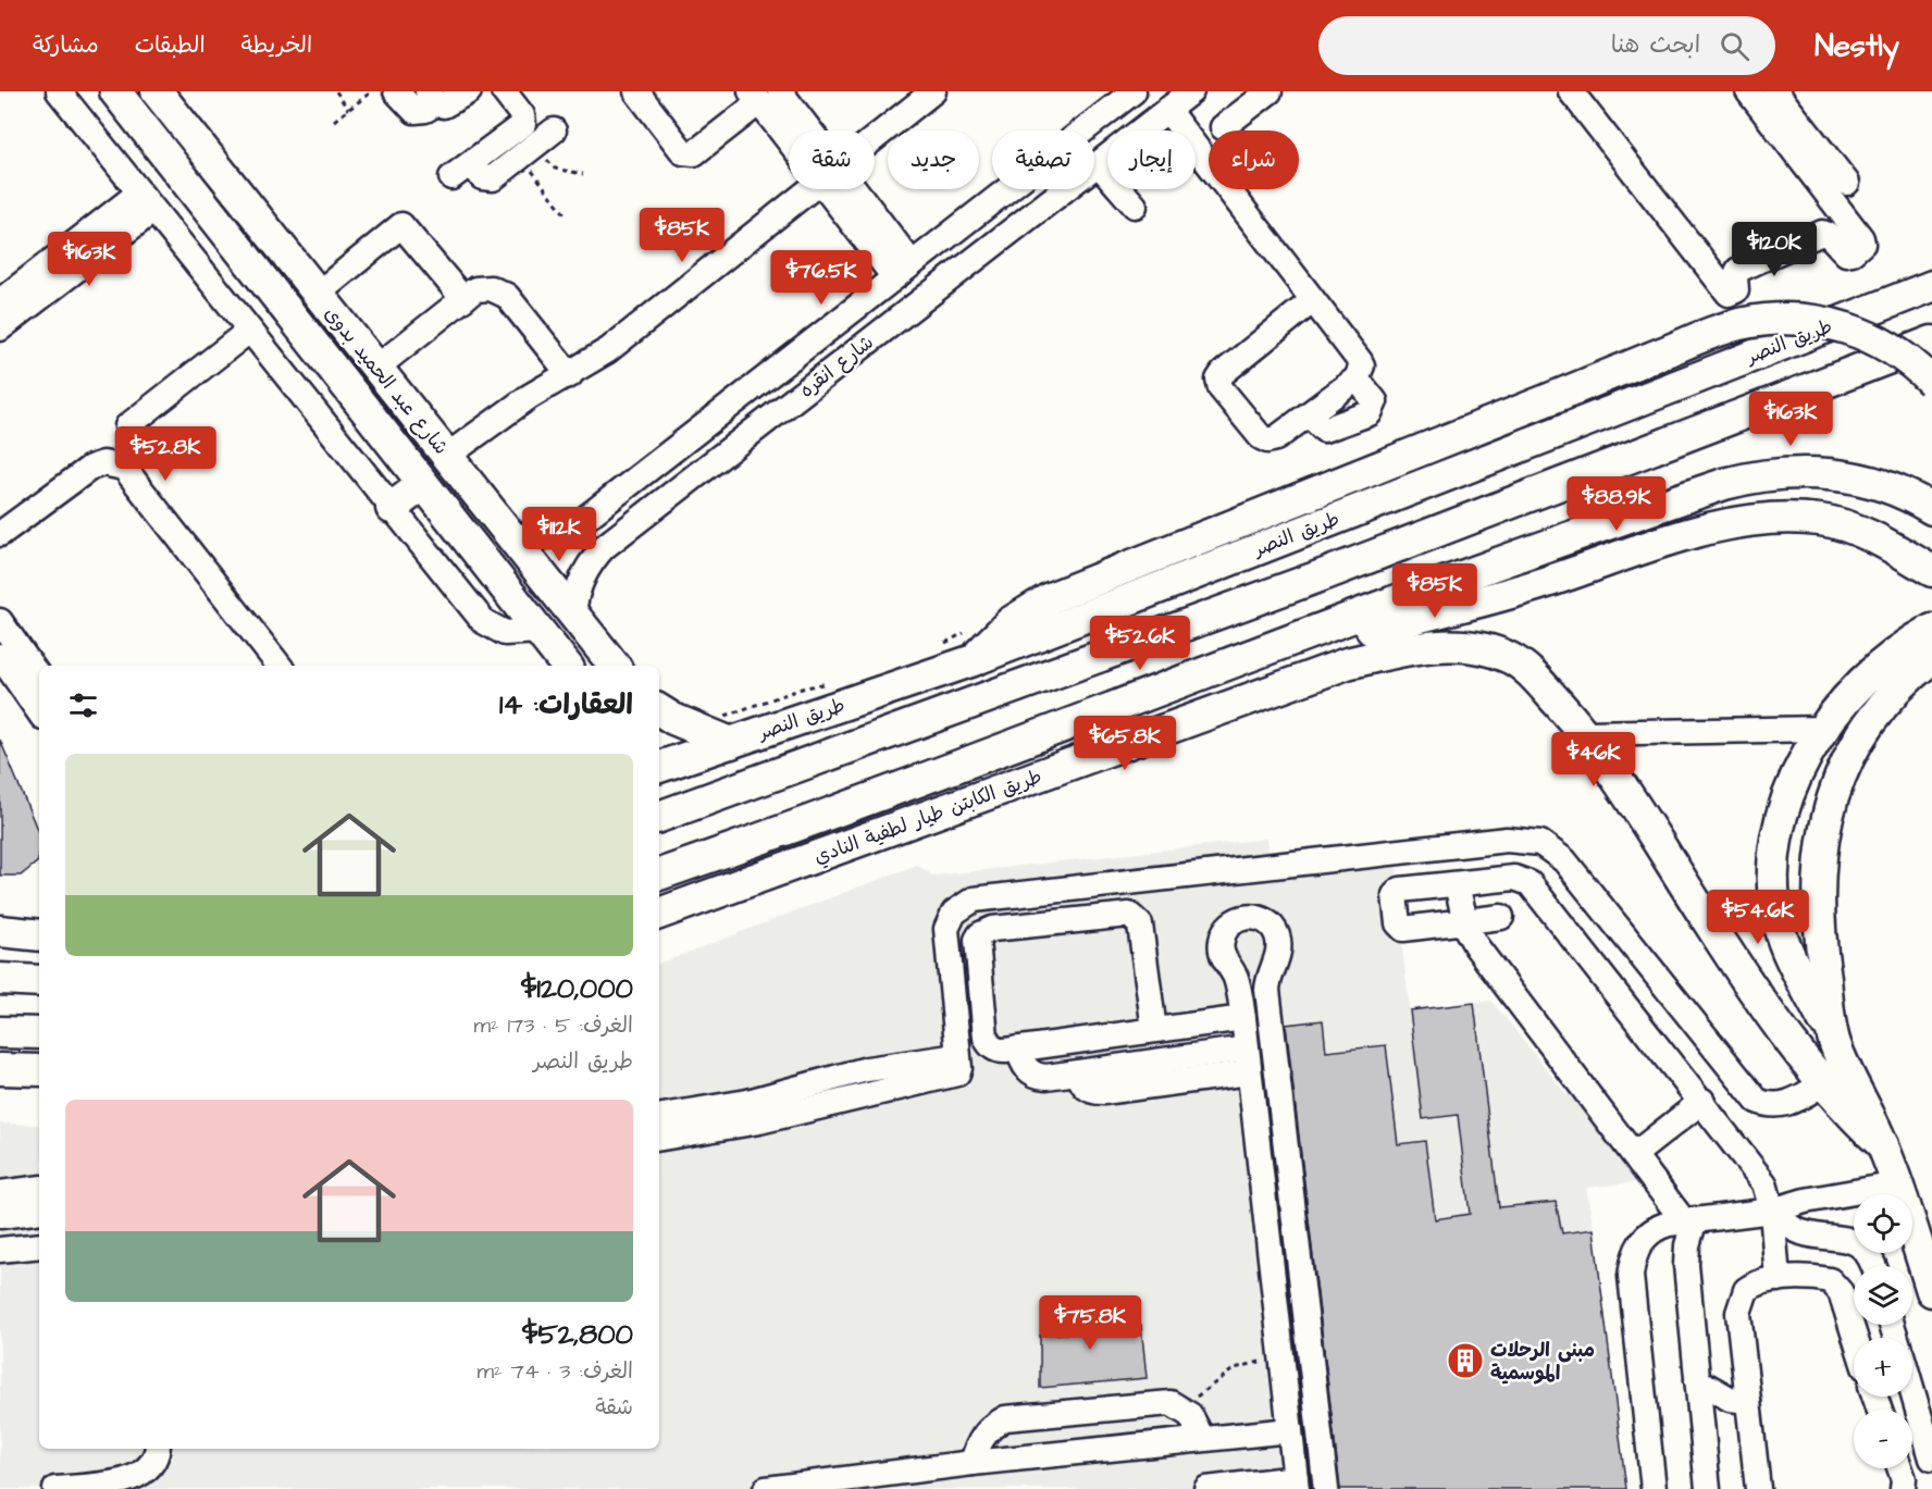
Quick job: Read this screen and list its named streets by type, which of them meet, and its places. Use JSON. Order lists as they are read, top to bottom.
{
  "streets": {
    "main road": ["طريق النصر", "شارع عبد الحميد بدوى", "طريق الكابتن طيار لطفية النادي"],
    "street": ["شارع انقره"]
  },
  "crossings": [
    ["شارع انقره", "شارع عبد الحميد بدوى"]
  ],
  "places": {
    "building": ["مبنى الرحلات الموسمية"]
  },
  "page": {
    "header": "Nestly",
    "search": "ابحث هنا",
    "nav": ["الخريطة", "الطبقات", "مشاركة"],
    "chip": [
      "شراء",
      "إيجار",
      "تصفية",
      "جديد",
      "شقة"
    ],
    "price": [
      "$85K",
      "$120K",
      "$163K",
      "$76.5K",
      "$163K",
      "$52.8K",
      "$88.9K",
      "$112K",
      "$85K",
      "$52.6K",
      "$65.8K",
      "$46K",
      "$54.6K",
      "$75.8K"
    ],
    "heading": "العقارات: 14",
    "list": [
      {
        "name": "$120,000",
        "note": "الغرف: 5 · 173 m² · طريق النصر"
      },
      {
        "name": "$52,800",
        "note": "الغرف: 3 · 74 m² · شقة"
      }
    ],
    "map_buttons": ["+", "−"]
  }
}
